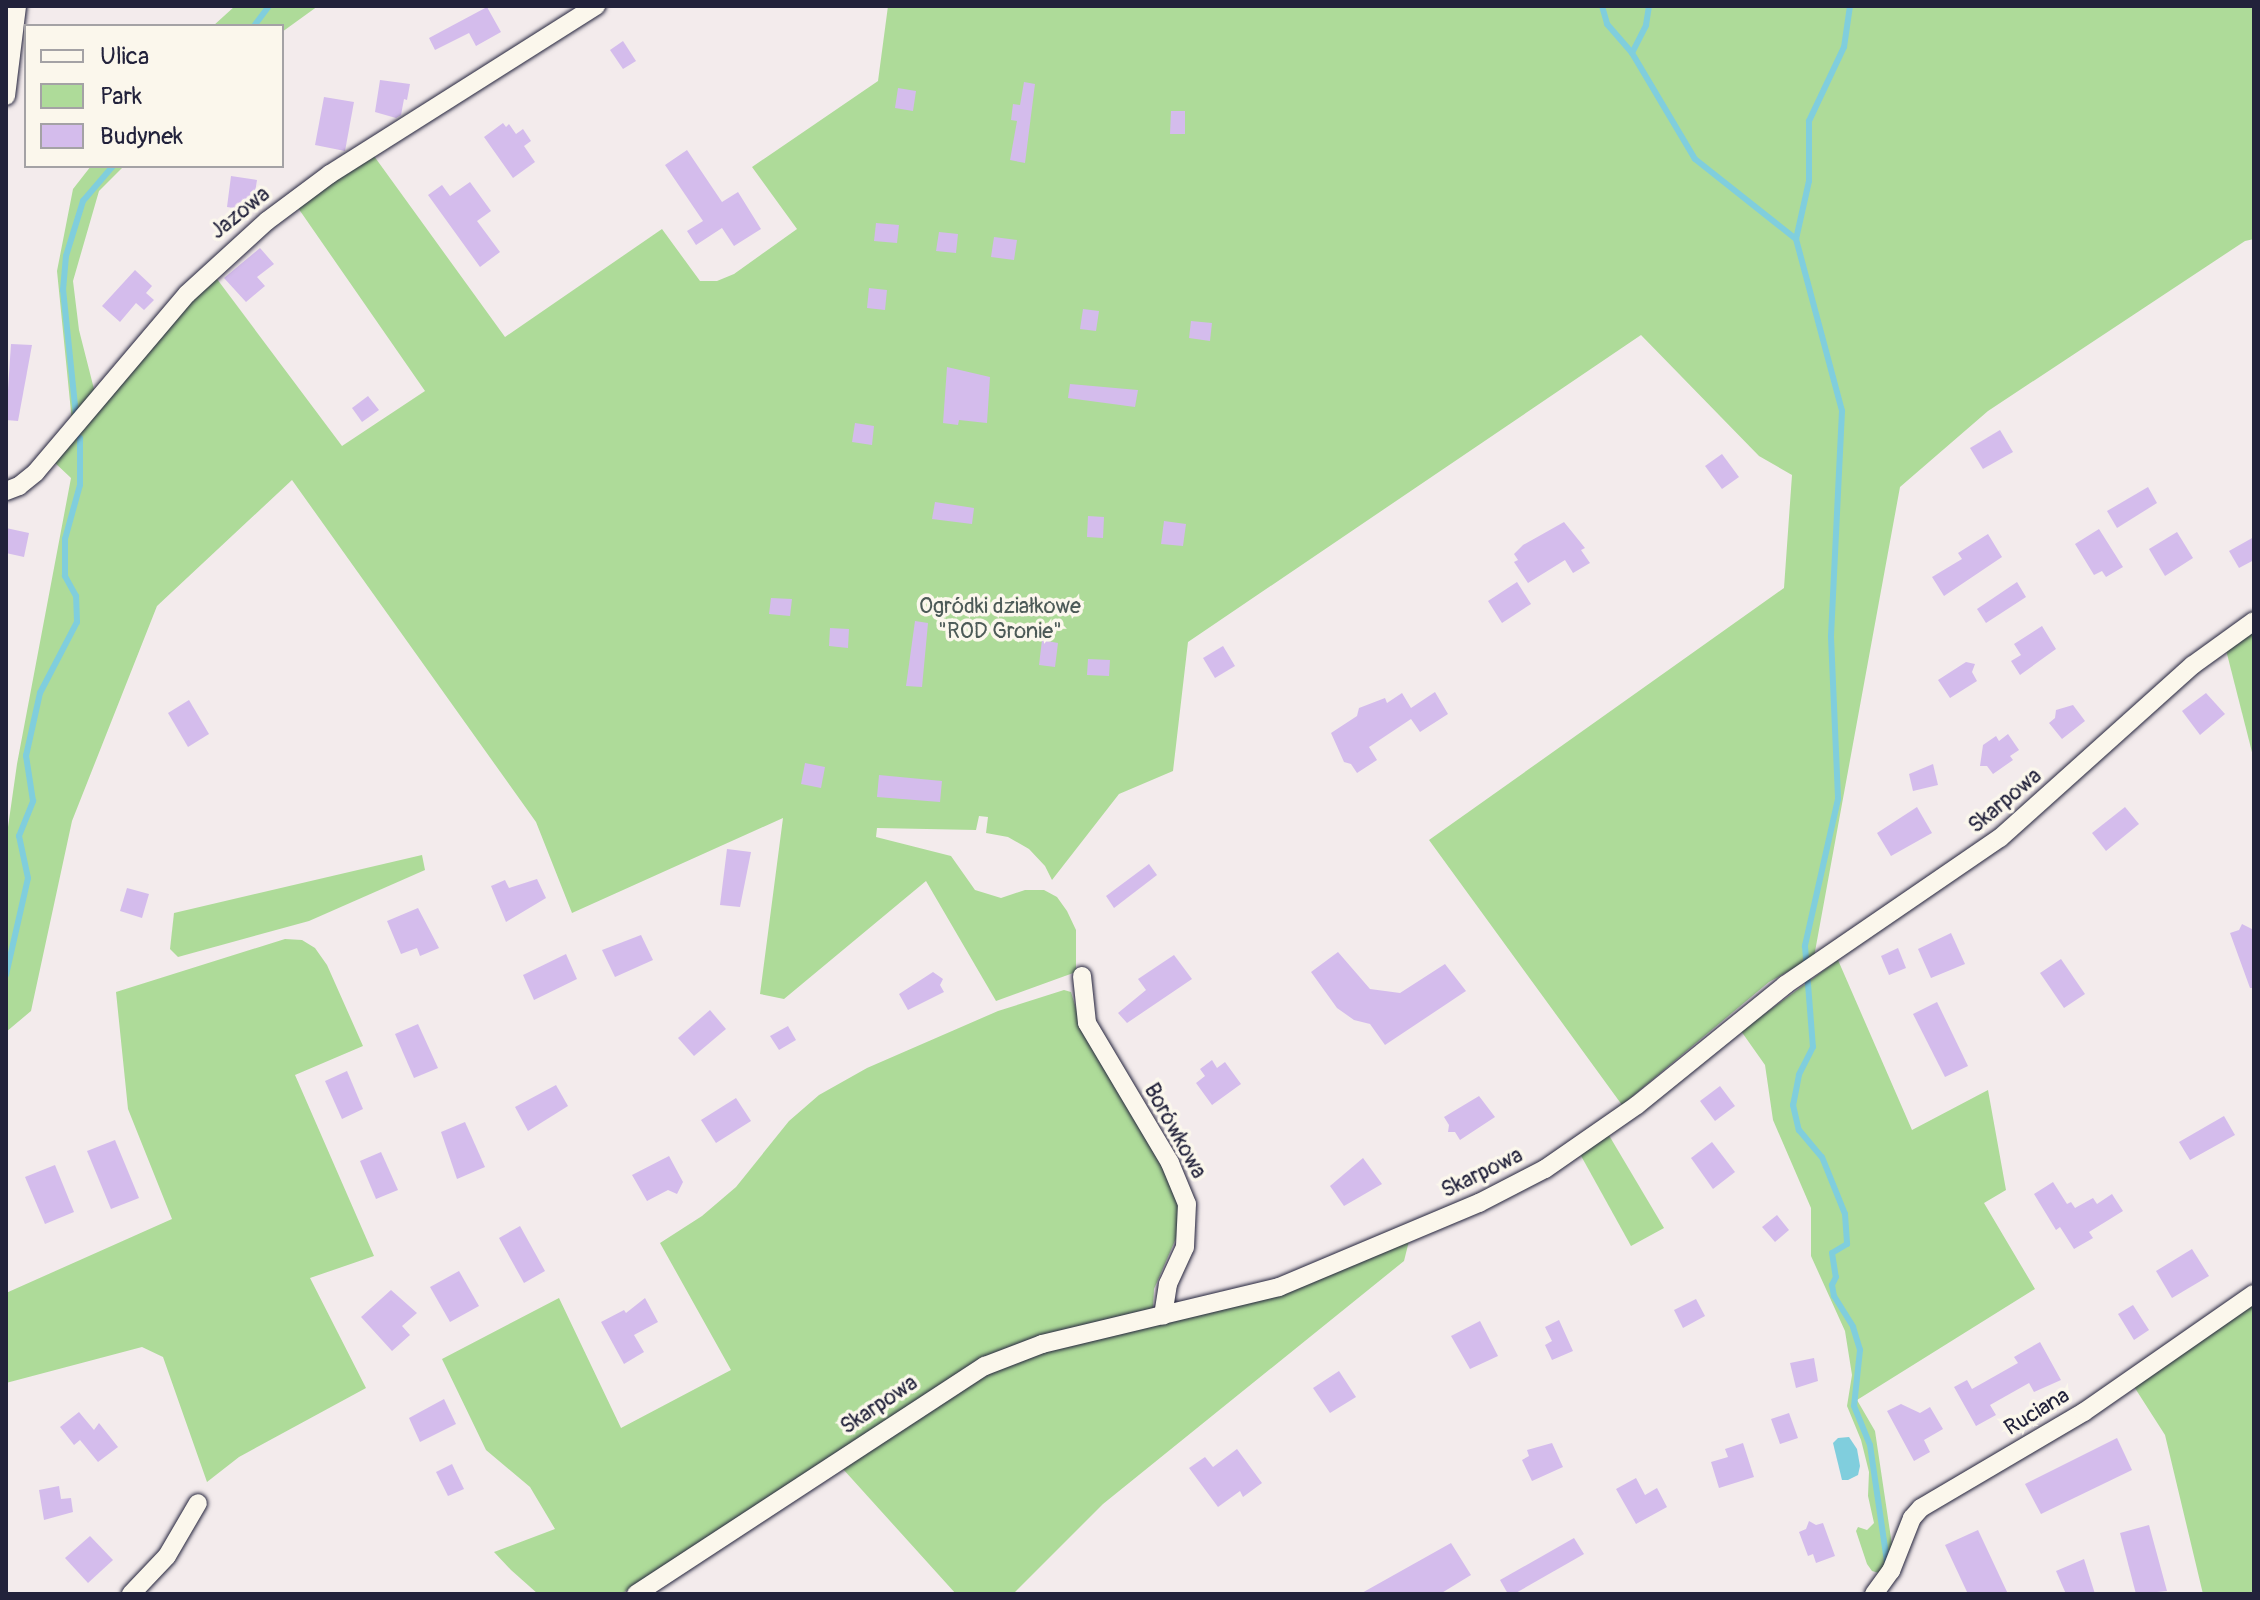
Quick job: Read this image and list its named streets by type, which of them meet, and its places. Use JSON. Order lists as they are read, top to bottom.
{
  "streets": {
    "street": [
      "Jazowa",
      "Skarpowa",
      "Borówkowa",
      "Ruciana"
    ]
  },
  "crossings": [
    ["Skarpowa", "Borówkowa"]
  ],
  "parks": ["Ogródki działkowe \"ROD Gronie\""],
  "legend": ["Ulica", "Park", "Budynek"]
}
